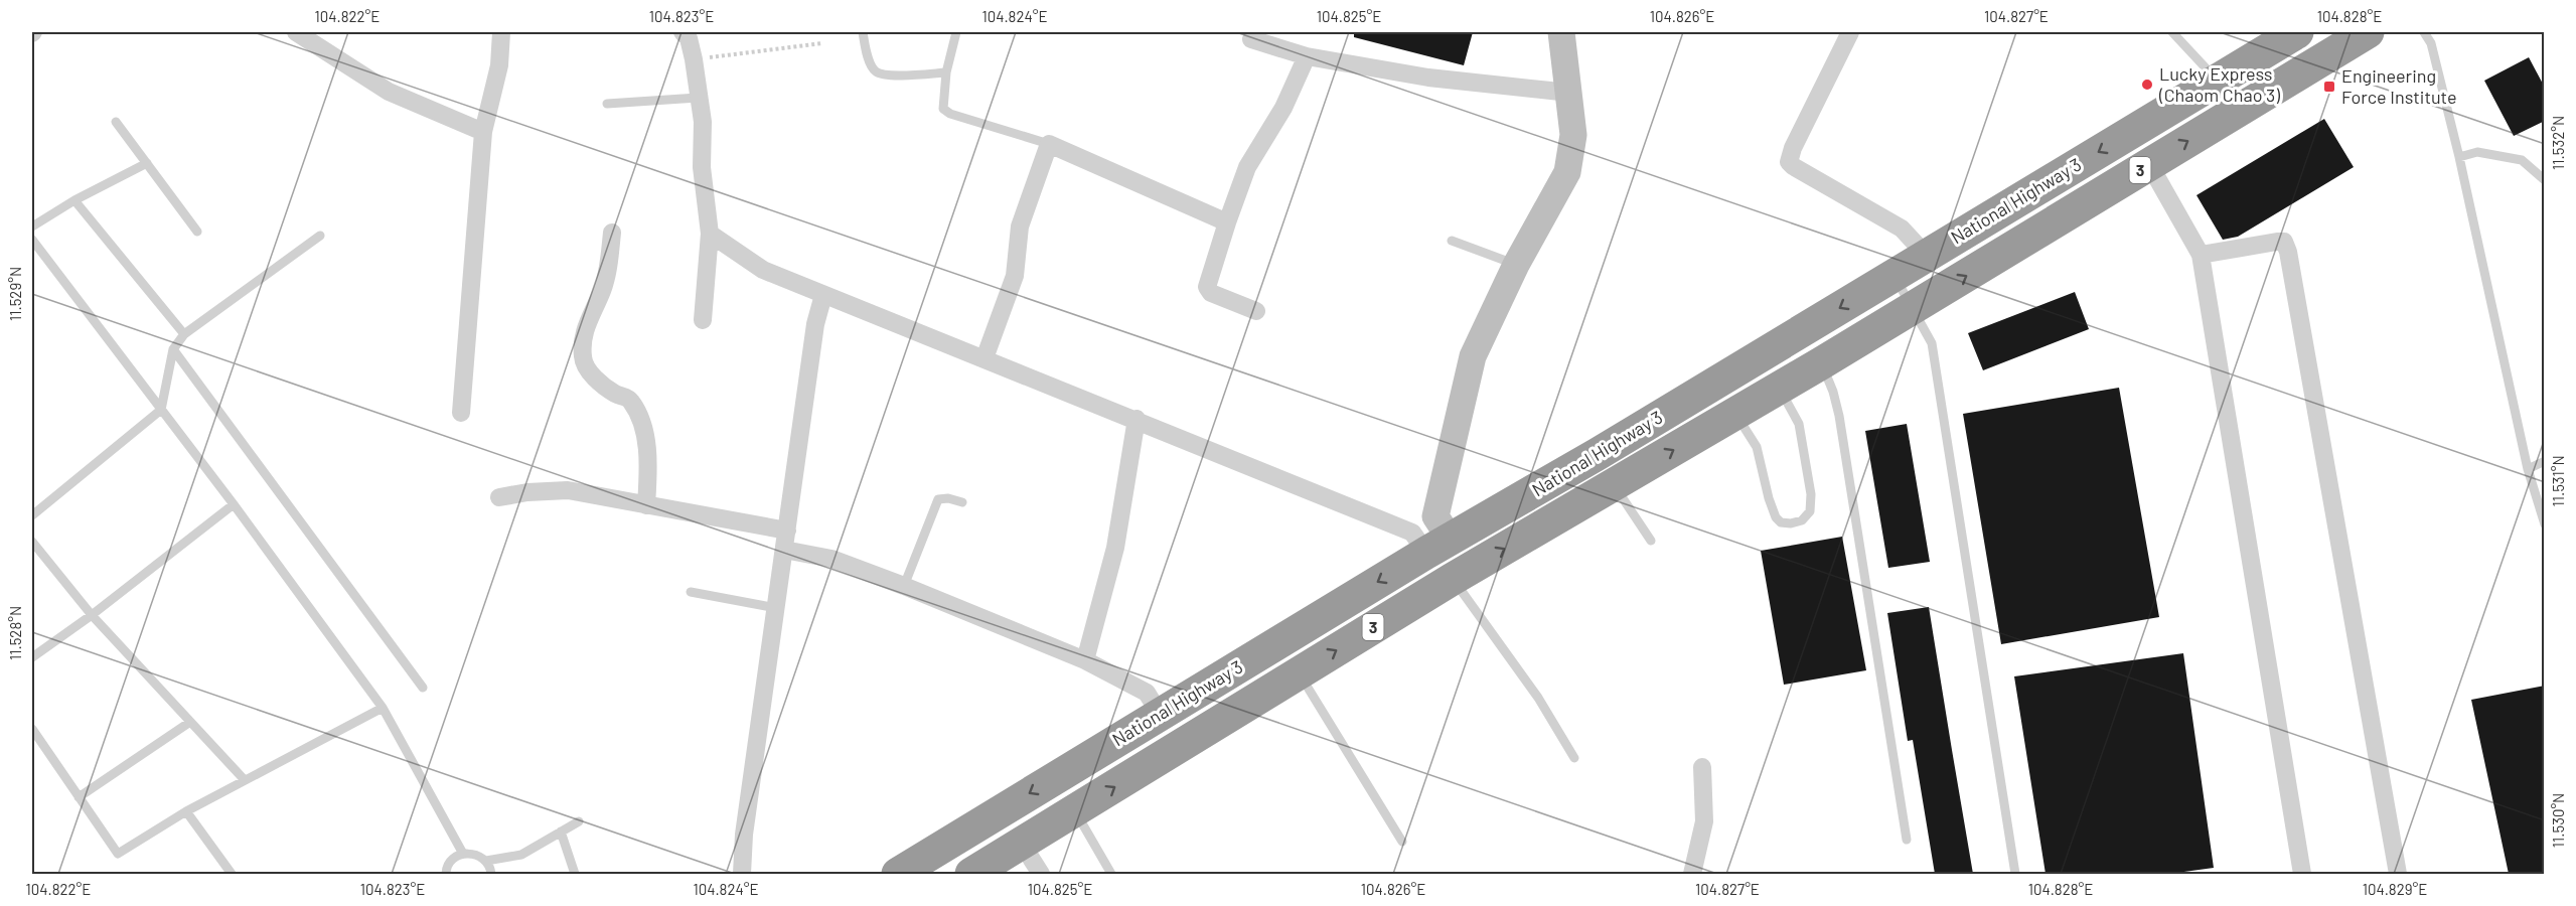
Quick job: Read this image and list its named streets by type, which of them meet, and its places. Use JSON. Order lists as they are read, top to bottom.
{
  "streets": {
    "highway": ["3", "National Highway 3"]
  },
  "places": {
    "other": ["Lucky Express (Chaom Chao 3)"],
    "transit": ["Engineering Force Institute"]
  },
  "coordinates": [
    "104.822°E",
    "104.823°E",
    "104.824°E",
    "104.825°E",
    "104.826°E",
    "104.827°E",
    "104.828°E",
    "11.532°N",
    "11.529°N",
    "11.531°N",
    "11.528°N",
    "11.530°N",
    "104.829°E"
  ]
}
